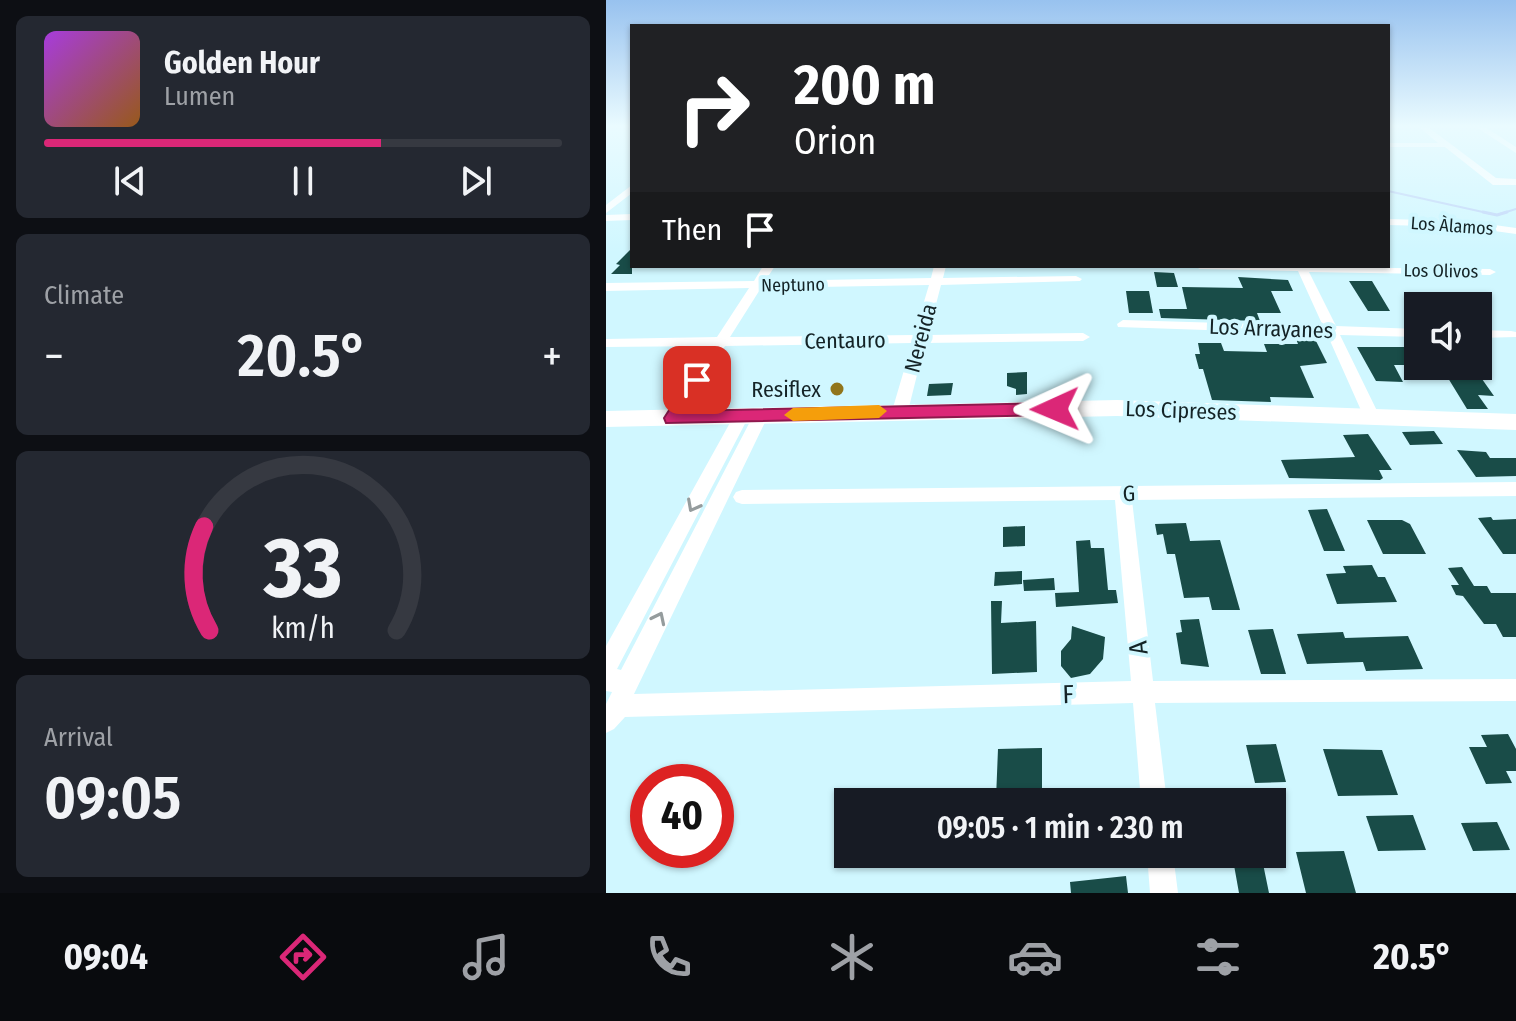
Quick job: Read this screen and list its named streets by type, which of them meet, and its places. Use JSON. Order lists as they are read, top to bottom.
{
  "streets": {
    "street": [
      "Los Àlamos",
      "Los Olivos",
      "Neptuno",
      "Los Arrayanes",
      "Nereida",
      "Centauro",
      "Los Cipreses",
      "G",
      "A",
      "F"
    ]
  },
  "crossings": [
    ["Neptuno", "Nereida"],
    ["Nereida", "Centauro"],
    ["Nereida", "Los Cipreses"],
    ["G", "A"],
    ["A", "F"]
  ],
  "places": ["Resiflex"],
  "page": {
    "turn": ["200 m", "Orion"],
    "song": ["Golden Hour", "Lumen"],
    "then": "Then",
    "tile": [
      "Climate",
      ["Arrival", "09:05"]
    ],
    "heat": ["−", "20.5°", "+"],
    "limit": "40",
    "trip": "09:05 · 1 min · 230 m",
    "tabs": ["09:04", "20.5°"],
    "gauge": ["33", "km/h"]
  }
}
